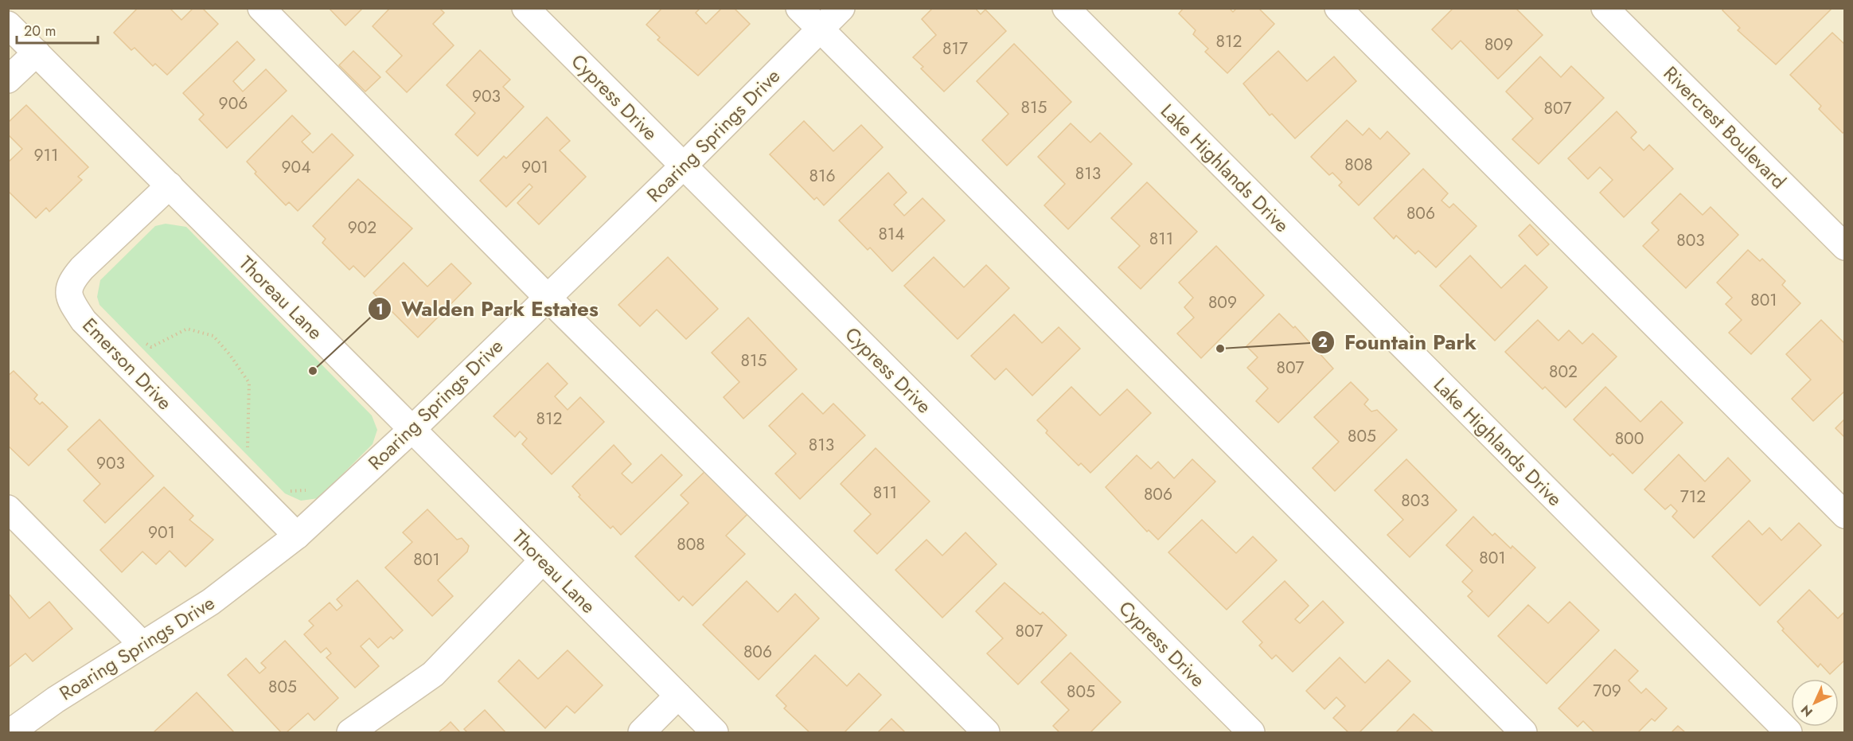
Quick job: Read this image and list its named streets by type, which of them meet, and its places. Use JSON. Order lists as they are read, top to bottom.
{
  "streets": {
    "street": [
      "Cypress Drive",
      "Rivercrest Boulevard",
      "Roaring Springs Drive",
      "Lake Highlands Drive",
      "Thoreau Lane",
      "Emerson Drive"
    ]
  },
  "crossings": [
    ["Cypress Drive", "Roaring Springs Drive"],
    ["Roaring Springs Drive", "Thoreau Lane"],
    ["Roaring Springs Drive", "Emerson Drive"],
    ["Thoreau Lane", "Emerson Drive"]
  ],
  "places": ["Fountain Park", "Walden Park Estates"],
  "house_numbers": [
    "812",
    "809",
    "817",
    "903",
    "906",
    "815",
    "807",
    "911",
    "808",
    "904",
    "901",
    "813",
    "816",
    "806",
    "902",
    "814",
    "811",
    "803",
    "801",
    "809",
    "815",
    "807",
    "802",
    "812",
    "805",
    "800",
    "813",
    "903",
    "811",
    "806",
    "712",
    "803",
    "901",
    "808",
    "801",
    "801",
    "807",
    "806",
    "805",
    "709",
    "805"
  ],
  "scale_bar": "20 m",
  "north": "bottom left"
}
